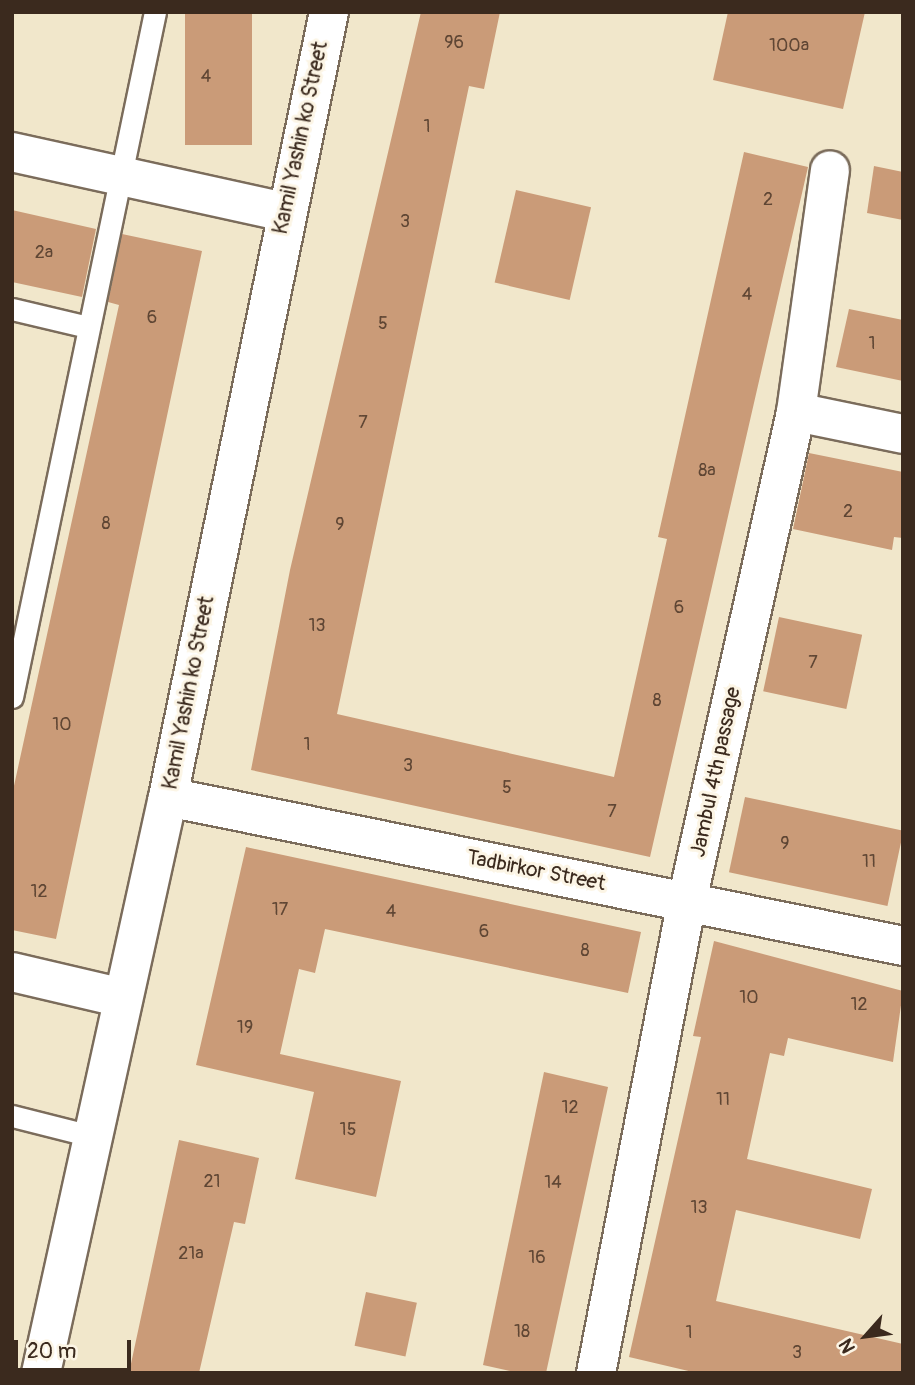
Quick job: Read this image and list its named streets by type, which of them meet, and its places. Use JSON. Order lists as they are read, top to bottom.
{
  "streets": {
    "street": ["Kamil Yashin ko Street", "Jambul 4th passage", "Tadbirkor Street"]
  },
  "crossings": [
    ["Kamil Yashin ko Street", "Tadbirkor Street"],
    ["Jambul 4th passage", "Tadbirkor Street"]
  ],
  "house_numbers": [
    "96",
    "100a",
    "4",
    "1",
    "2",
    "3",
    "2a",
    "4",
    "6",
    "5",
    "1",
    "7",
    "8a",
    "2",
    "8",
    "9",
    "6",
    "13",
    "7",
    "8",
    "10",
    "1",
    "3",
    "5",
    "7",
    "9",
    "11",
    "12",
    "17",
    "4",
    "6",
    "8",
    "10",
    "12",
    "19",
    "11",
    "12",
    "15",
    "21",
    "14",
    "13",
    "21a",
    "16",
    "18",
    "1",
    "3"
  ],
  "scale_bar": "20 m",
  "north": "bottom left"
}
